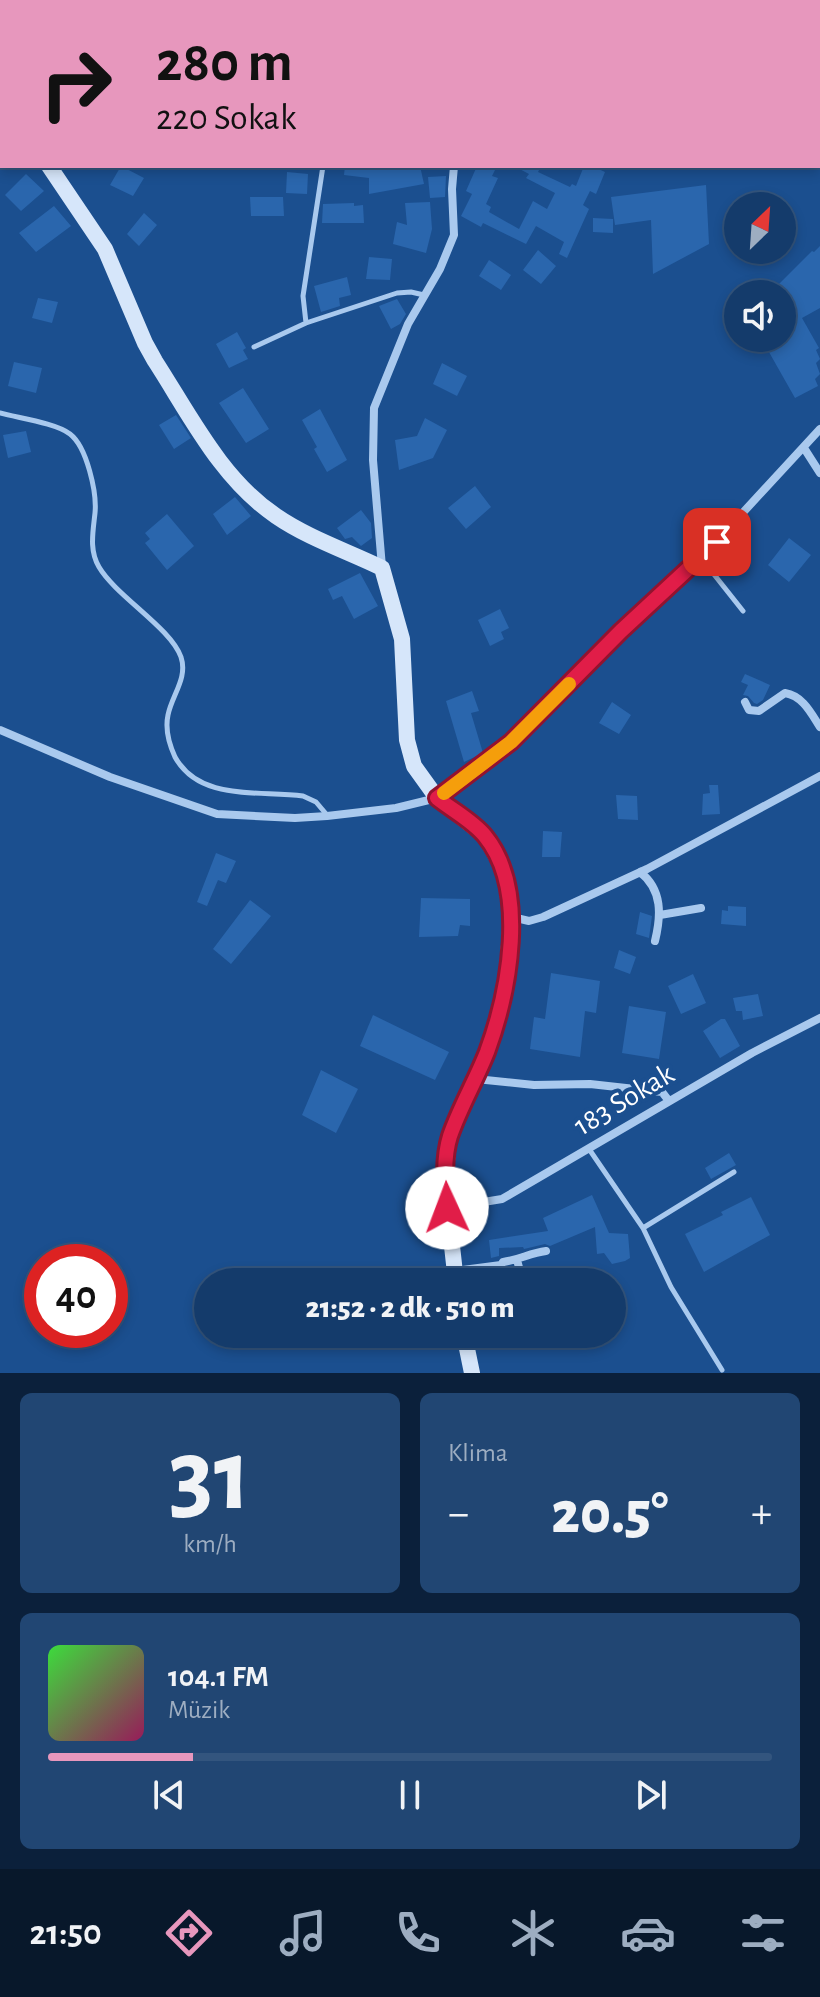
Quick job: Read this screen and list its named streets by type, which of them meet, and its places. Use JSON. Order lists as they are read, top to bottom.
{
  "streets": {
    "street": ["183 Sokak"]
  },
  "north": "top right",
  "page": {
    "turn": ["280 m", "220 Sokak"],
    "limit": "40",
    "trip": "21:52 · 2 dk · 510 m",
    "tile": [
      ["31", "km/h"],
      "Klima"
    ],
    "heat": ["−", "20.5°", "+"],
    "song": ["104.1 FM", "Müzik"],
    "tabs": "21:50"
  }
}
